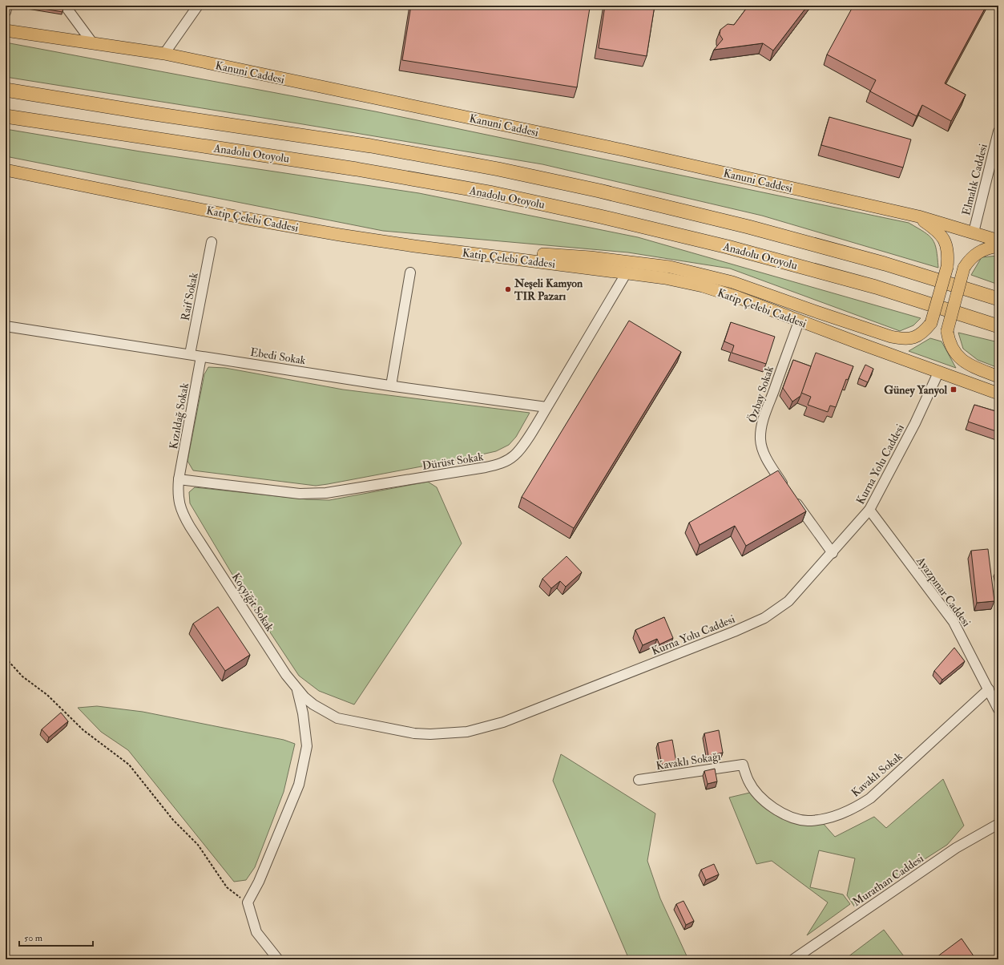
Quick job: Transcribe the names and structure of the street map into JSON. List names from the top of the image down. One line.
{"streets":{"highway":["Anadolu Otoyolu"],"main road":["Kanuni Caddesi","Katip Çelebi Caddesi"],"street":["Elmalık Caddesi","Raif Sokak","Ebedi Sokak","Özbay Sokak","Kızıldağ Sokak","Dürüst Sokak","Kurna Yolu Caddesi","Ayazpınar Caddesi","Koçyiğit Sokak","Kavaklı Sokağı","Kavaklı Sokak","Murathan Caddesi"]},"crossings":[["Kanuni Caddesi","Elmalık Caddesi"],["Katip Çelebi Caddesi","Özbay Sokak"],["Katip Çelebi Caddesi","Dürüst Sokak"],["Katip Çelebi Caddesi","Kurna Yolu Caddesi"],["Raif Sokak","Ebedi Sokak"],["Ebedi Sokak","Kızıldağ Sokak"],["Ebedi Sokak","Dürüst Sokak"],["Kızıldağ Sokak","Dürüst Sokak"],["Kızıldağ Sokak","Koçyiğit Sokak"],["Dürüst Sokak","Koçyiğit Sokak"],["Kurna Yolu Caddesi","Ayazpınar Caddesi"],["Kurna Yolu Caddesi","Koçyiğit Sokak"],["Ayazpınar Caddesi","Kavaklı Sokak"],["Kavaklı Sokağı","Kavaklı Sokak"]],"places":{"other":["Neşeli Kamyon TIR Pazarı"],"transit":["Güney Yanyol"]},"scale_bar":"50 m"}
